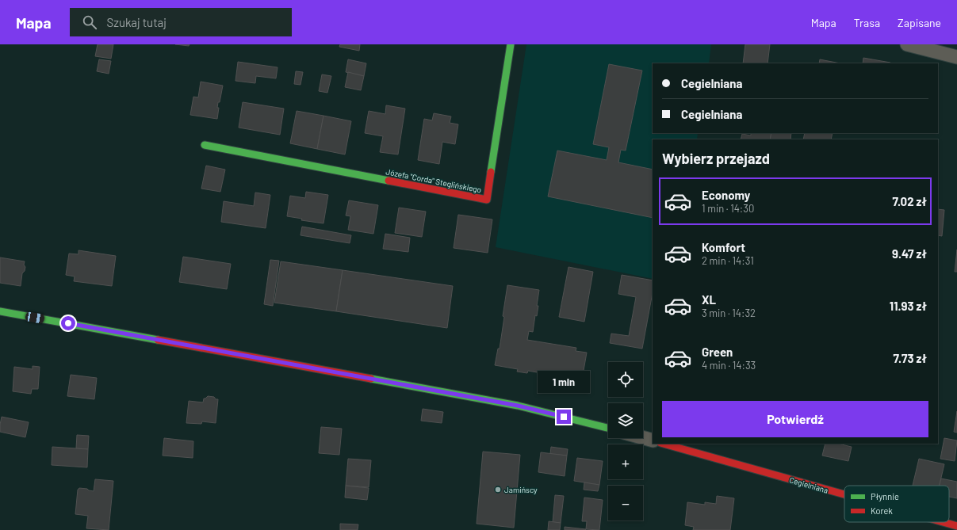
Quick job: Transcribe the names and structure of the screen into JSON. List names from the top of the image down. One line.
{"streets":{"street":["Józefa \"Corda\" Steglińskiego","Cegielniana"]},"places":["Jamińscy"],"legend":["Płynnie","Korek"],"page":{"header":"Mapa","search":"Szukaj tutaj","nav":["Mapa","Trasa","Zapisane"],"banner":["Cegielniana","Cegielniana"],"heading":"Wybierz przejazd","list":[{"name":"Economy","note":"1 min · 14:30","value":"7.02 zł"},{"name":"Komfort","note":"2 min · 14:31","value":"9.47 zł"},{"name":"XL","note":"3 min · 14:32","value":"11.93 zł"},{"name":"Green","note":"4 min · 14:33","value":"7.73 zł"}],"map_buttons":["+","−"],"bubble":"1 min","buttons":"Potwierdź"}}
